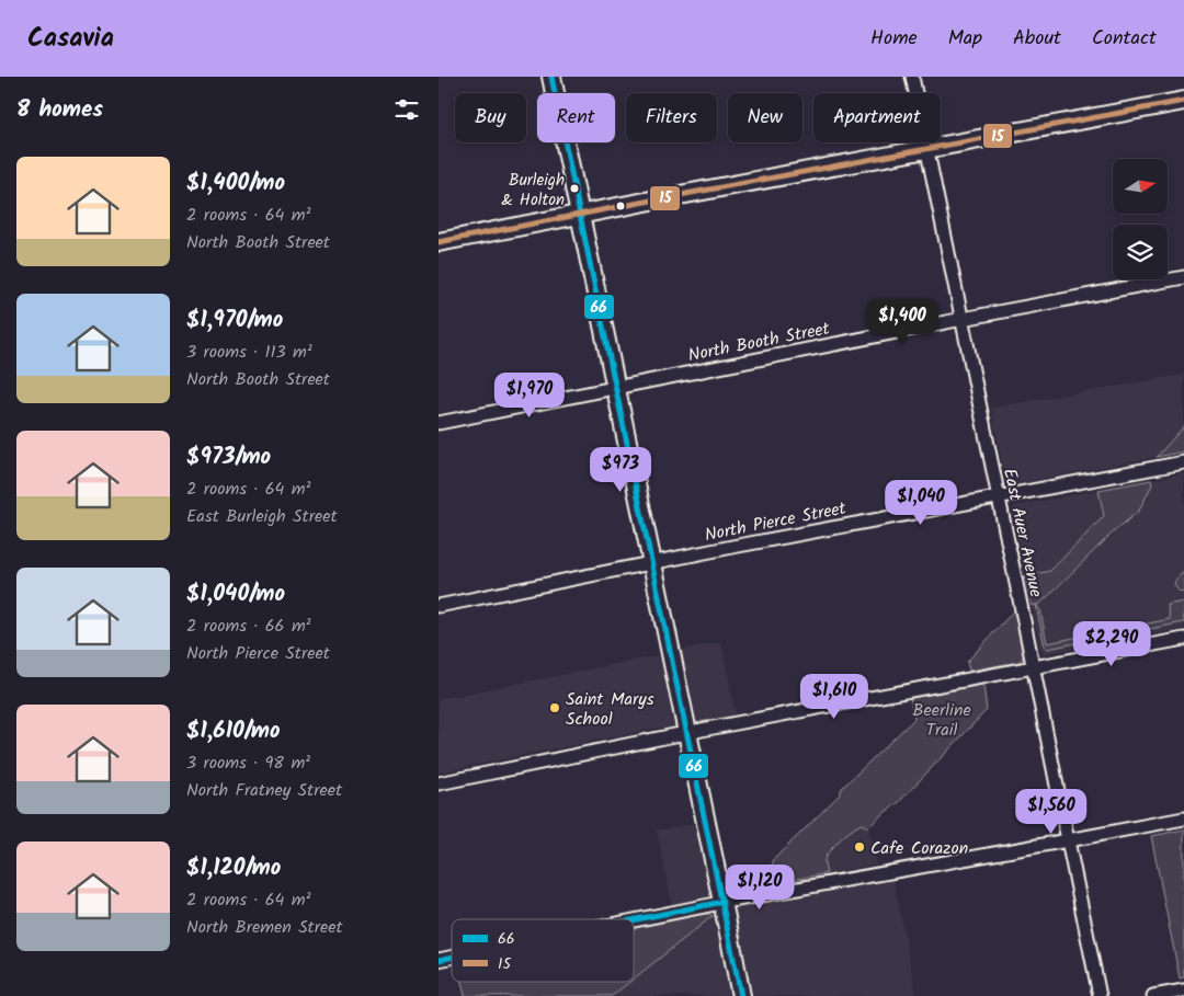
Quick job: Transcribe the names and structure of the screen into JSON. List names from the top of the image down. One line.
{"streets":{"street":["North Booth Street","North Pierce Street","East Auer Avenue"]},"crossings":[["North Booth Street","East Auer Avenue"],["North Pierce Street","East Auer Avenue"]],"parks":["Beerline Trail"],"places":["Burleigh & Holton","Saint Marys School","Cafe Corazon"],"lines":["transit line 66","transit line 15"],"legend":["66","15"],"north":"right","page":{"header":"Casavia","nav":["Home","Map","About","Contact"],"heading":"8 homes","chip":["Buy","Rent","Filters","New","Apartment"],"list":[{"name":"$1,400/mo","note":"2 rooms · 64 m² · North Booth Street"},{"name":"$1,970/mo","note":"3 rooms · 113 m² · North Booth Street"},{"name":"$973/mo","note":"2 rooms · 64 m² · East Burleigh Street"},{"name":"$1,040/mo","note":"2 rooms · 66 m² · North Pierce Street"},{"name":"$1,610/mo","note":"3 rooms · 98 m² · North Fratney Street"},{"name":"$1,120/mo","note":"2 rooms · 64 m² · North Bremen Street"}],"price":["$1,400","$1,970","$973","$1,040","$2,290","$1,610","$1,560","$1,120"]}}
